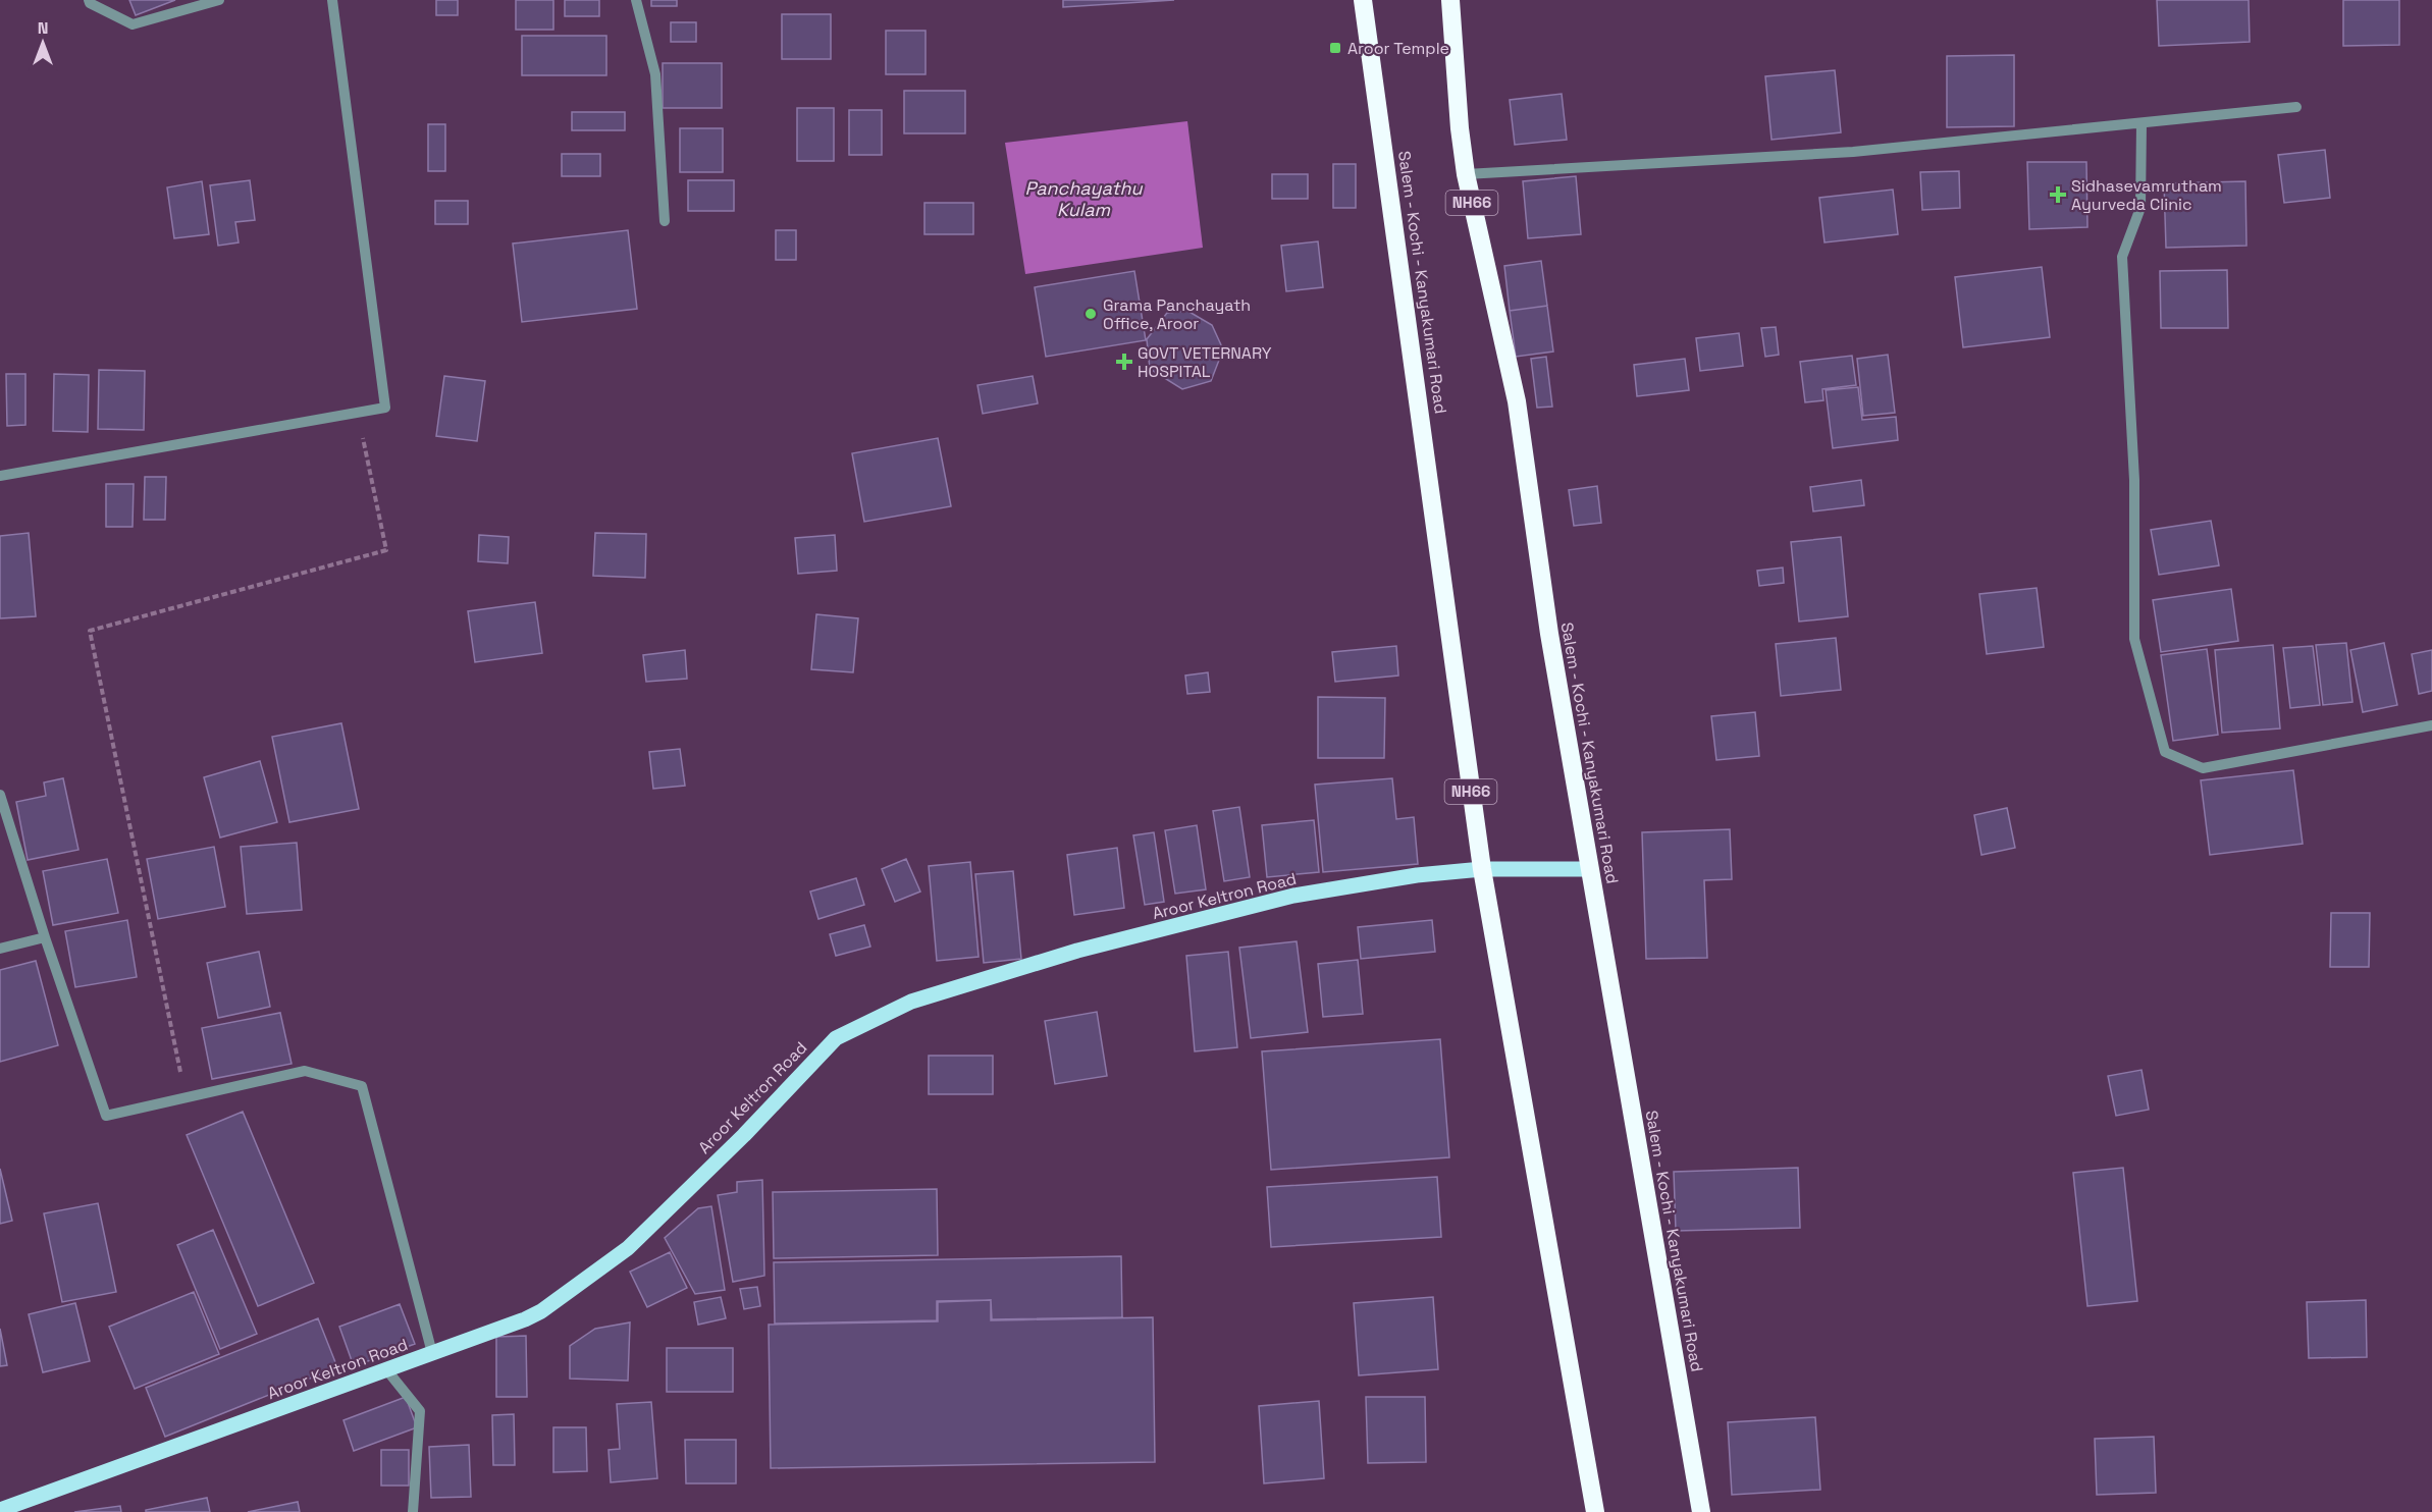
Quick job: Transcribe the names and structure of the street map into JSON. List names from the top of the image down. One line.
{"streets":{"highway":["NH66","Salem - Kochi - Kanyakumari Road"],"main road":["Aroor Keltron Road"]},"crossings":[["Salem - Kochi - Kanyakumari Road","Aroor Keltron Road"]],"water":["Panchayathu Kulam"],"places":{"transit":["Aroor Temple"],"health":["Sidhasevamrutham Ayurveda Clinic","GOVT VETERNARY HOSPITAL"],"other":["Grama Panchayath Office, Aroor"]},"north":"top"}
